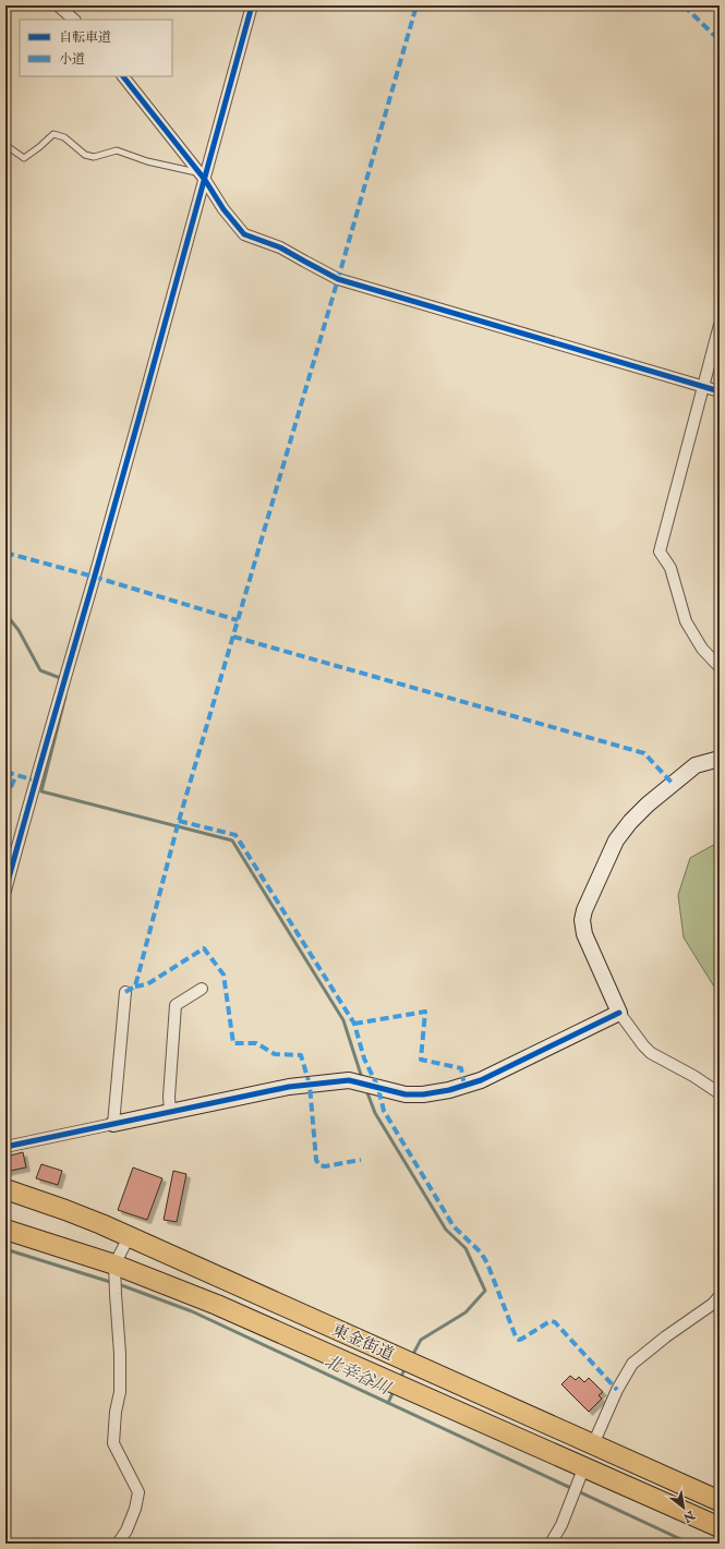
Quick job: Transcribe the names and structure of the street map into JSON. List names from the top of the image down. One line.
{"streets":{"highway":["東金街道"]},"water":["北幸谷川"],"legend":["自転車道","小道"],"north":"bottom right"}
